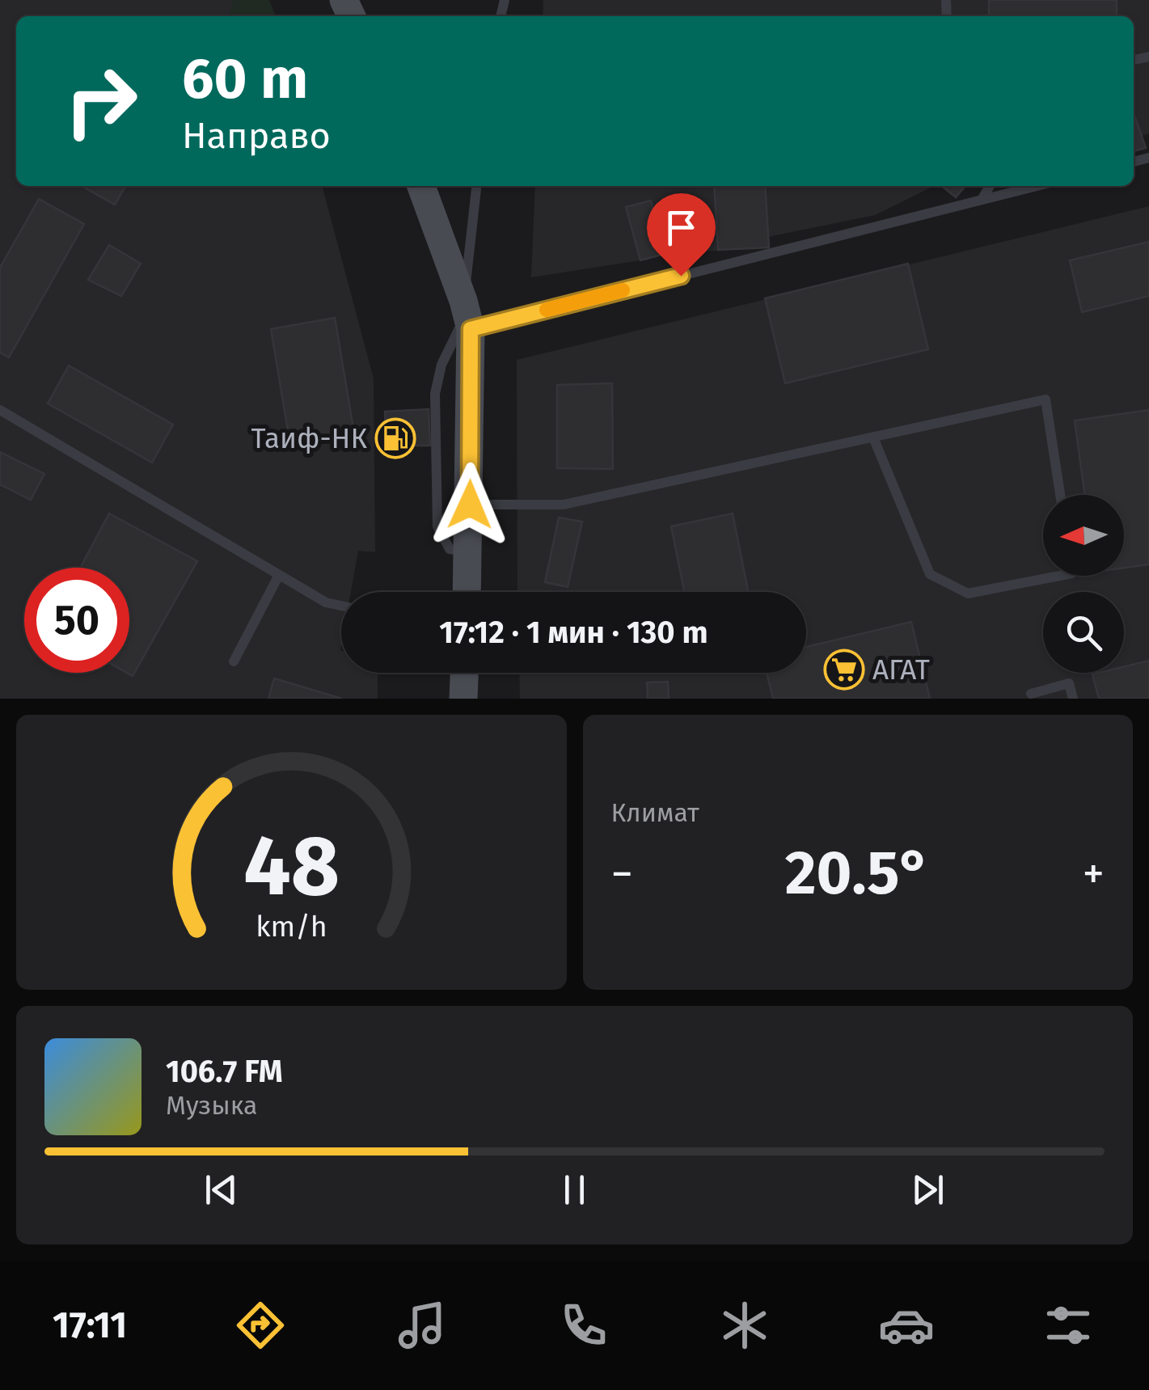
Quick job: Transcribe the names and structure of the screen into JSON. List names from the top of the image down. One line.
{"places":{"fuel station":["Таиф-НК"],"supermarket":["АГАТ"]},"north":"left","page":{"turn":["60 m","Направо"],"limit":"50","trip":"17:12 · 1 мин · 130 m","tile":"Климат","heat":["−","20.5°","+"],"song":["106.7 FM","Музыка"],"tabs":"17:11","gauge":["48","km/h"]}}
